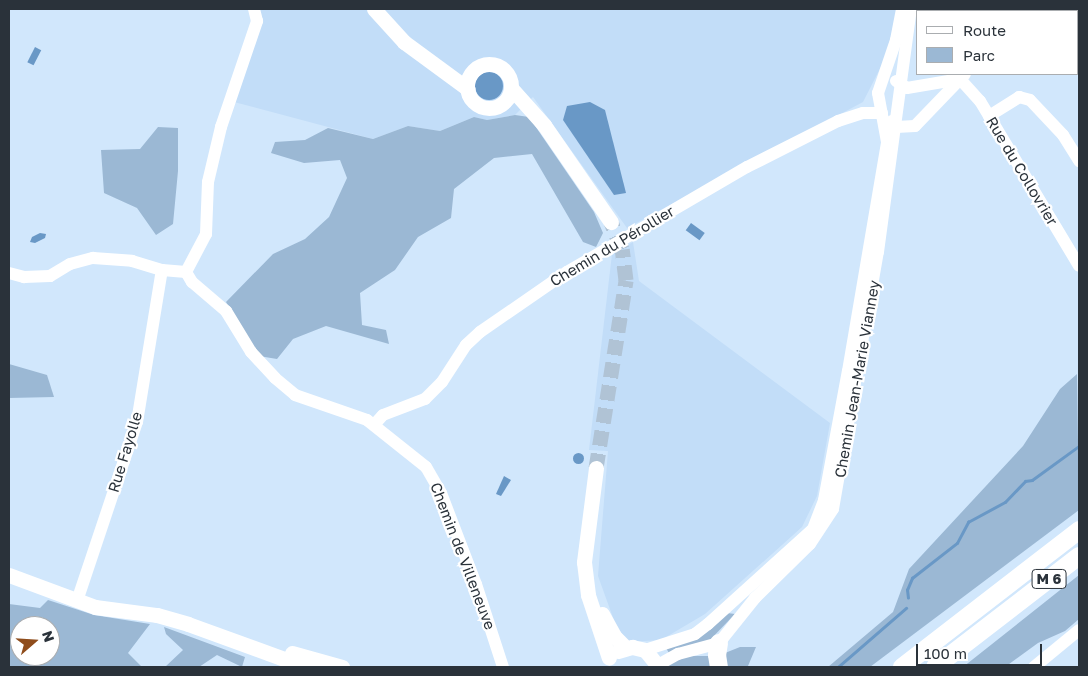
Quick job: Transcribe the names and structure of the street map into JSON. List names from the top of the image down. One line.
{"streets":{"highway":["M 6"],"street":["Rue du Collovrier","Chemin du Pérollier","Chemin Jean-Marie Vianney","Rue Fayolle","Chemin de Villeneuve"]},"crossings":[["Chemin du Pérollier","Chemin Jean-Marie Vianney"],["Chemin du Pérollier","Chemin de Villeneuve"]],"legend":["Route","Parc"],"scale_bar":"100 m","north":"right"}
